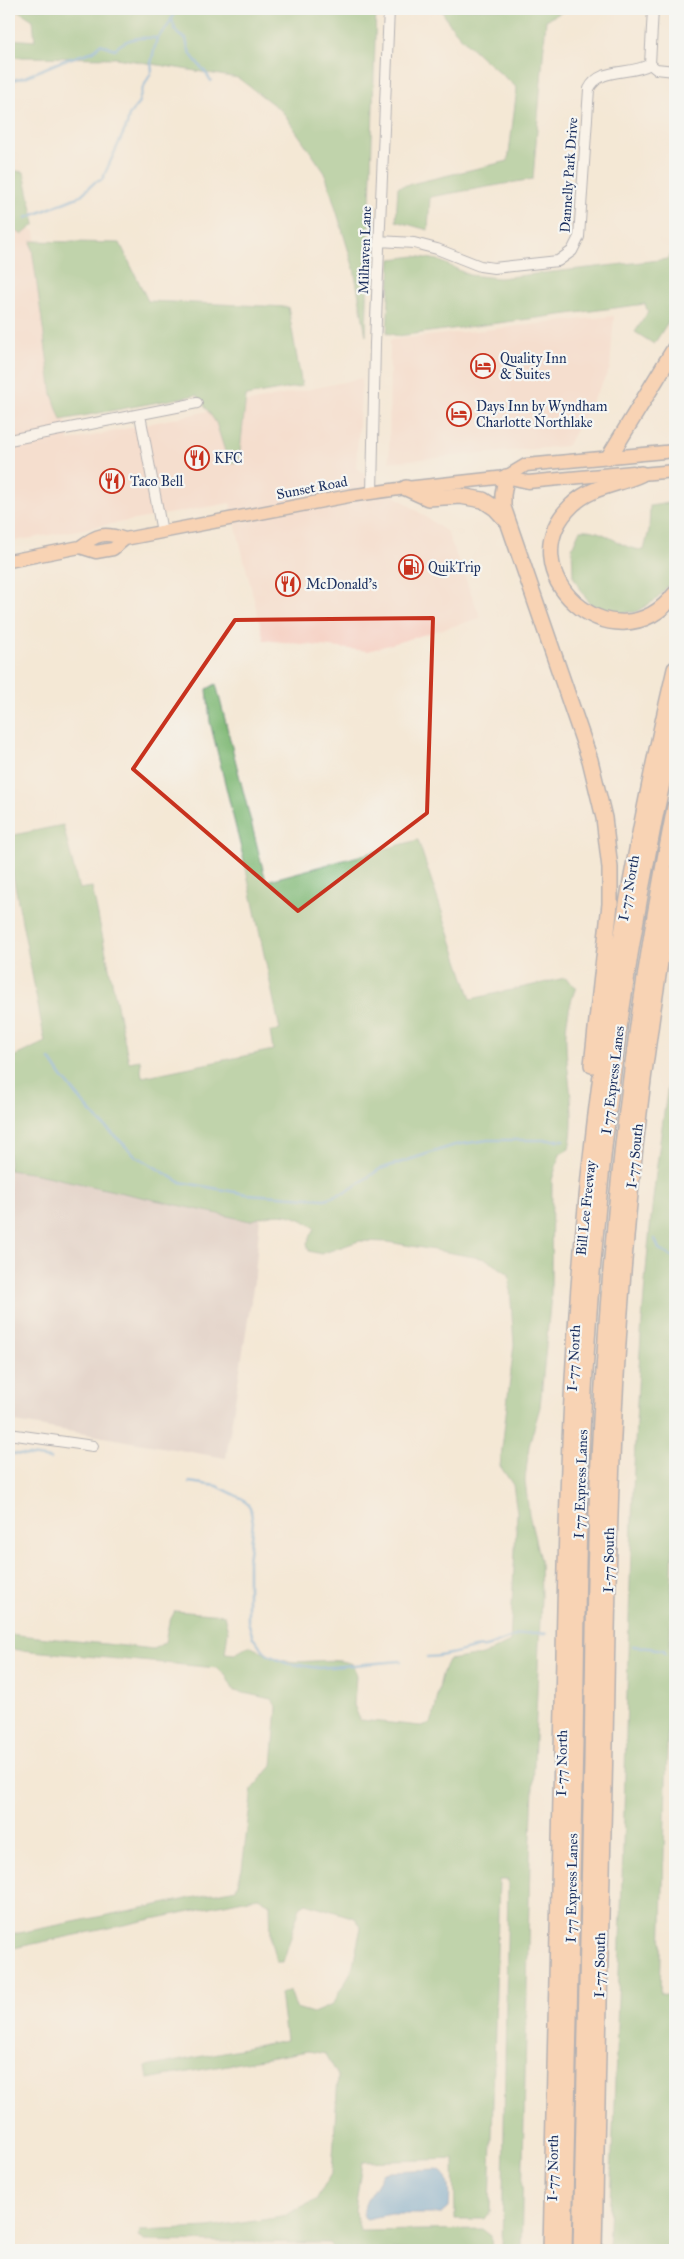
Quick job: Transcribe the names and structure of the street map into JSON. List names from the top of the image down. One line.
{"streets":{"highway":["I-77 North","I 77 Express Lanes","I-77 South","Bill Lee Freeway"],"main road":["Sunset Road"],"street":["Dannelly Park Drive","Milhaven Lane"]},"crossings":[["Dannelly Park Drive","Milhaven Lane"],["Milhaven Lane","Sunset Road"],["I-77 North","Bill Lee Freeway"]],"places":{"hotel":["Quality Inn & Suites","Days Inn by Wyndham Charlotte Northlake"],"restaurant":["KFC","Taco Bell","McDonald's"],"fuel station":["QuikTrip"]}}
